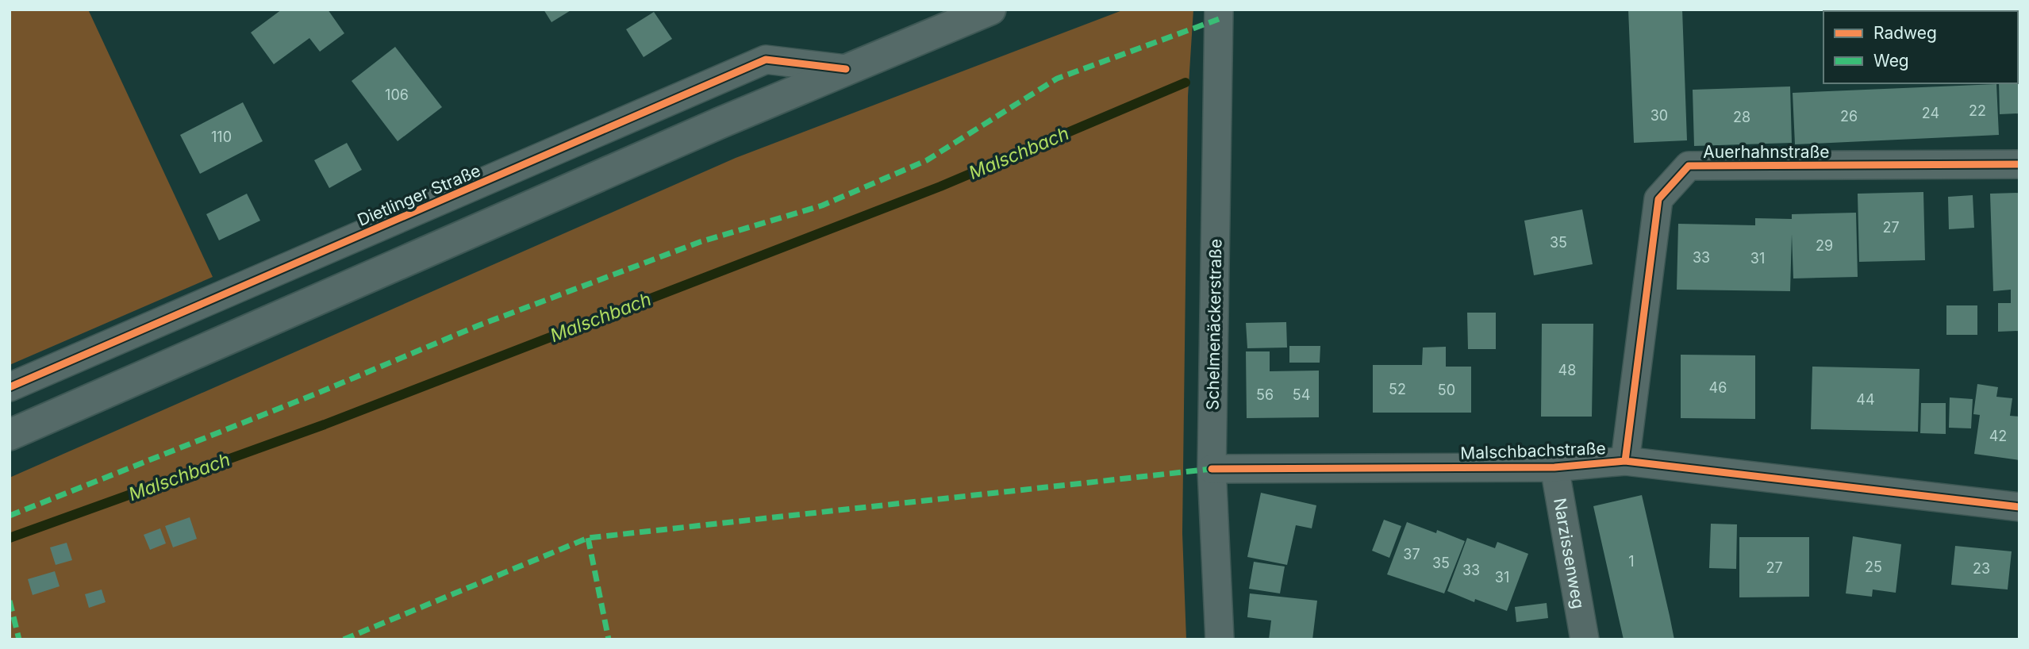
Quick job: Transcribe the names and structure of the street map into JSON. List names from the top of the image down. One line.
{"streets":{"main road":["Dietlinger Straße"],"street":["Auerhahnstraße","Schelmenäckerstraße","Malschbachstraße","Narzissenweg"]},"crossings":[["Auerhahnstraße","Malschbachstraße"],["Schelmenäckerstraße","Malschbachstraße"],["Malschbachstraße","Narzissenweg"]],"water":["Malschbach"],"house_numbers":["106","22","24","30","26","28","110","27","35","29","33","31","48","46","52","50","56","54","44","42","37","1","35","25","27","23","33","31"],"legend":["Radweg","Weg"]}
